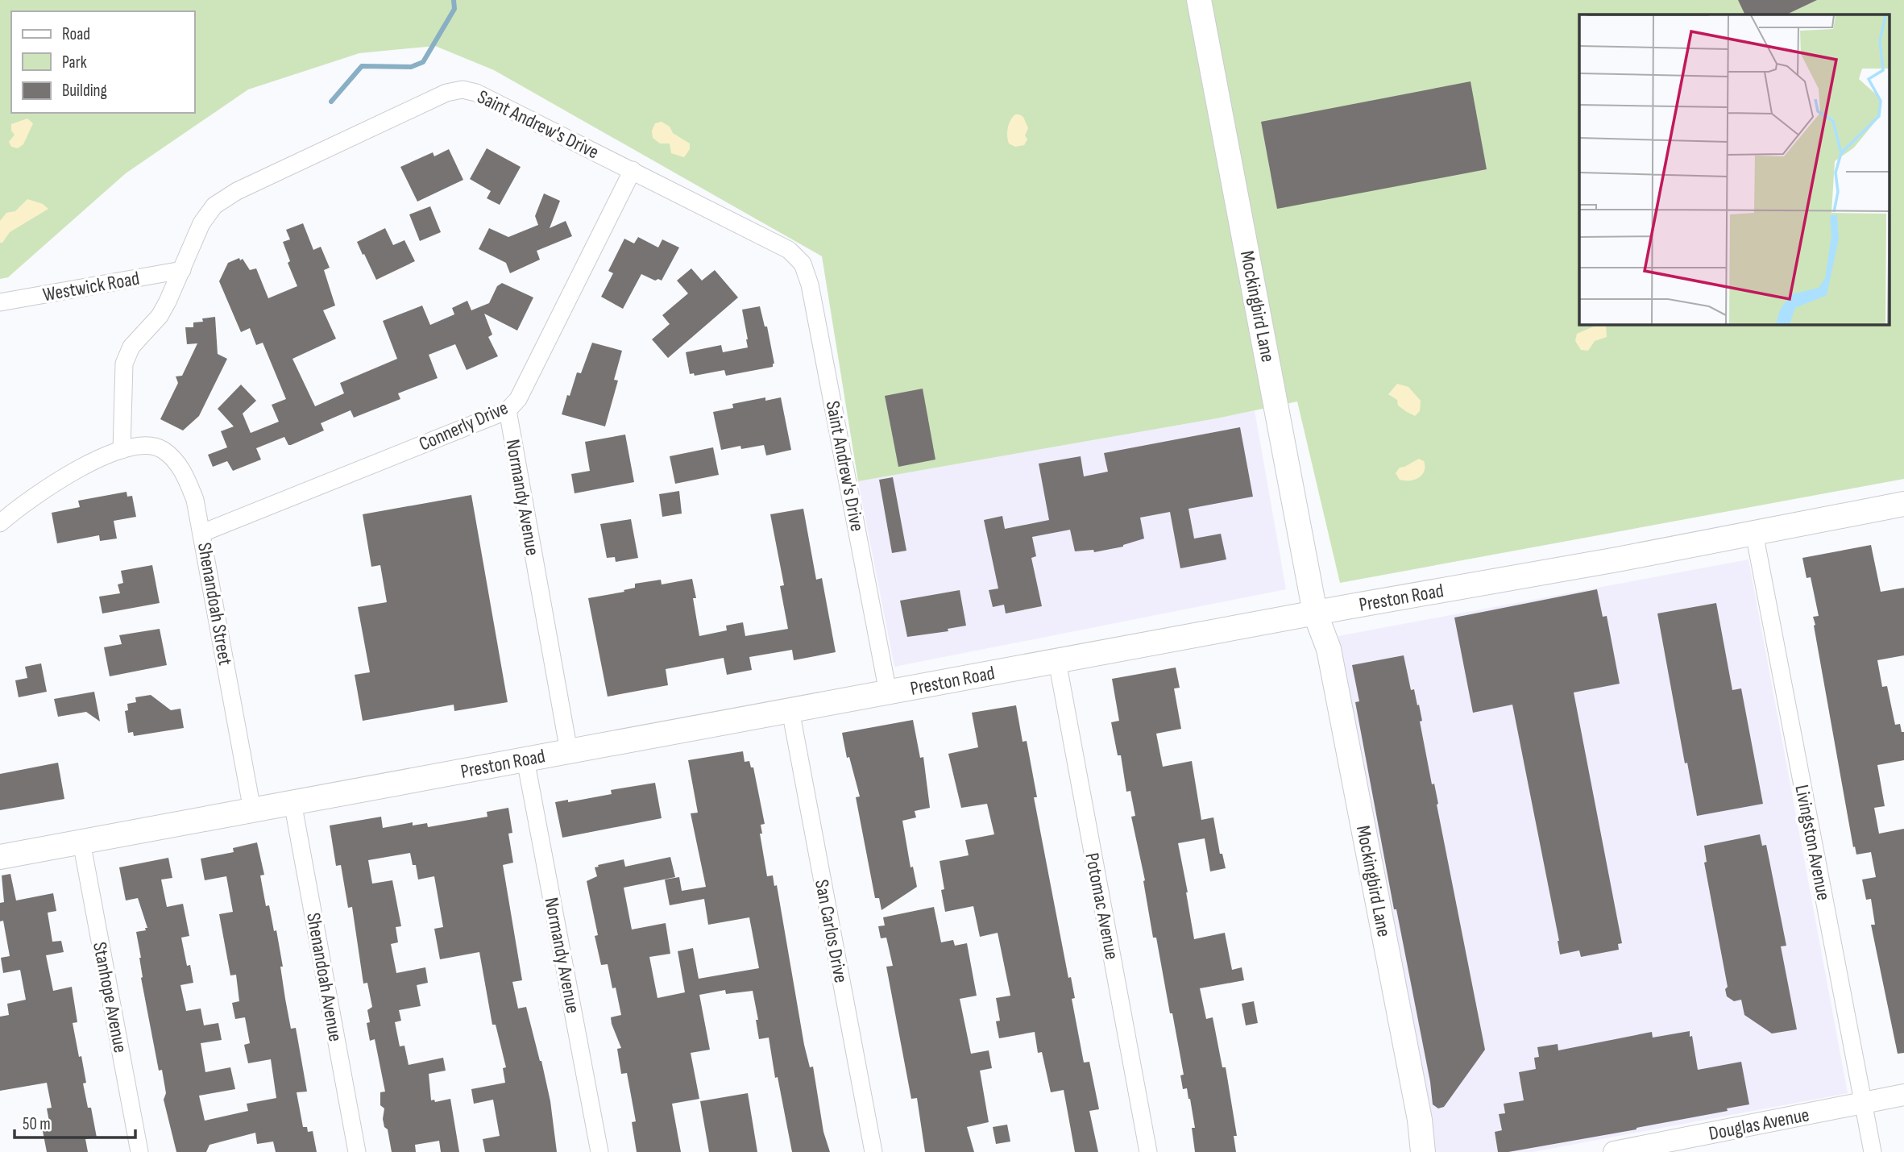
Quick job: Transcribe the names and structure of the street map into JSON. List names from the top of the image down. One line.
{"streets":{"main road":["Mockingbird Lane","Preston Road"],"street":["Saint Andrew's Drive","Westwick Road","Connerly Drive","Normandy Avenue","Shenandoah Street","Livingston Avenue","Potomac Avenue","San Carlos Drive","Shenandoah Avenue","Stanhope Avenue","Douglas Avenue"]},"crossings":[["Saint Andrew's Drive","Westwick Road"],["Saint Andrew's Drive","Connerly Drive"],["Saint Andrew's Drive","Preston Road"],["Saint Andrew's Drive","Shenandoah Street"],["Mockingbird Lane","Preston Road"],["Connerly Drive","Normandy Avenue"],["Connerly Drive","Shenandoah Street"],["Normandy Avenue","Preston Road"],["Preston Road","Shenandoah Street"],["Preston Road","Livingston Avenue"],["Preston Road","Potomac Avenue"],["Preston Road","San Carlos Drive"],["Preston Road","Shenandoah Avenue"],["Preston Road","Stanhope Avenue"],["Livingston Avenue","Douglas Avenue"]],"legend":["Road","Park","Building"],"scale_bar":"50 m"}
